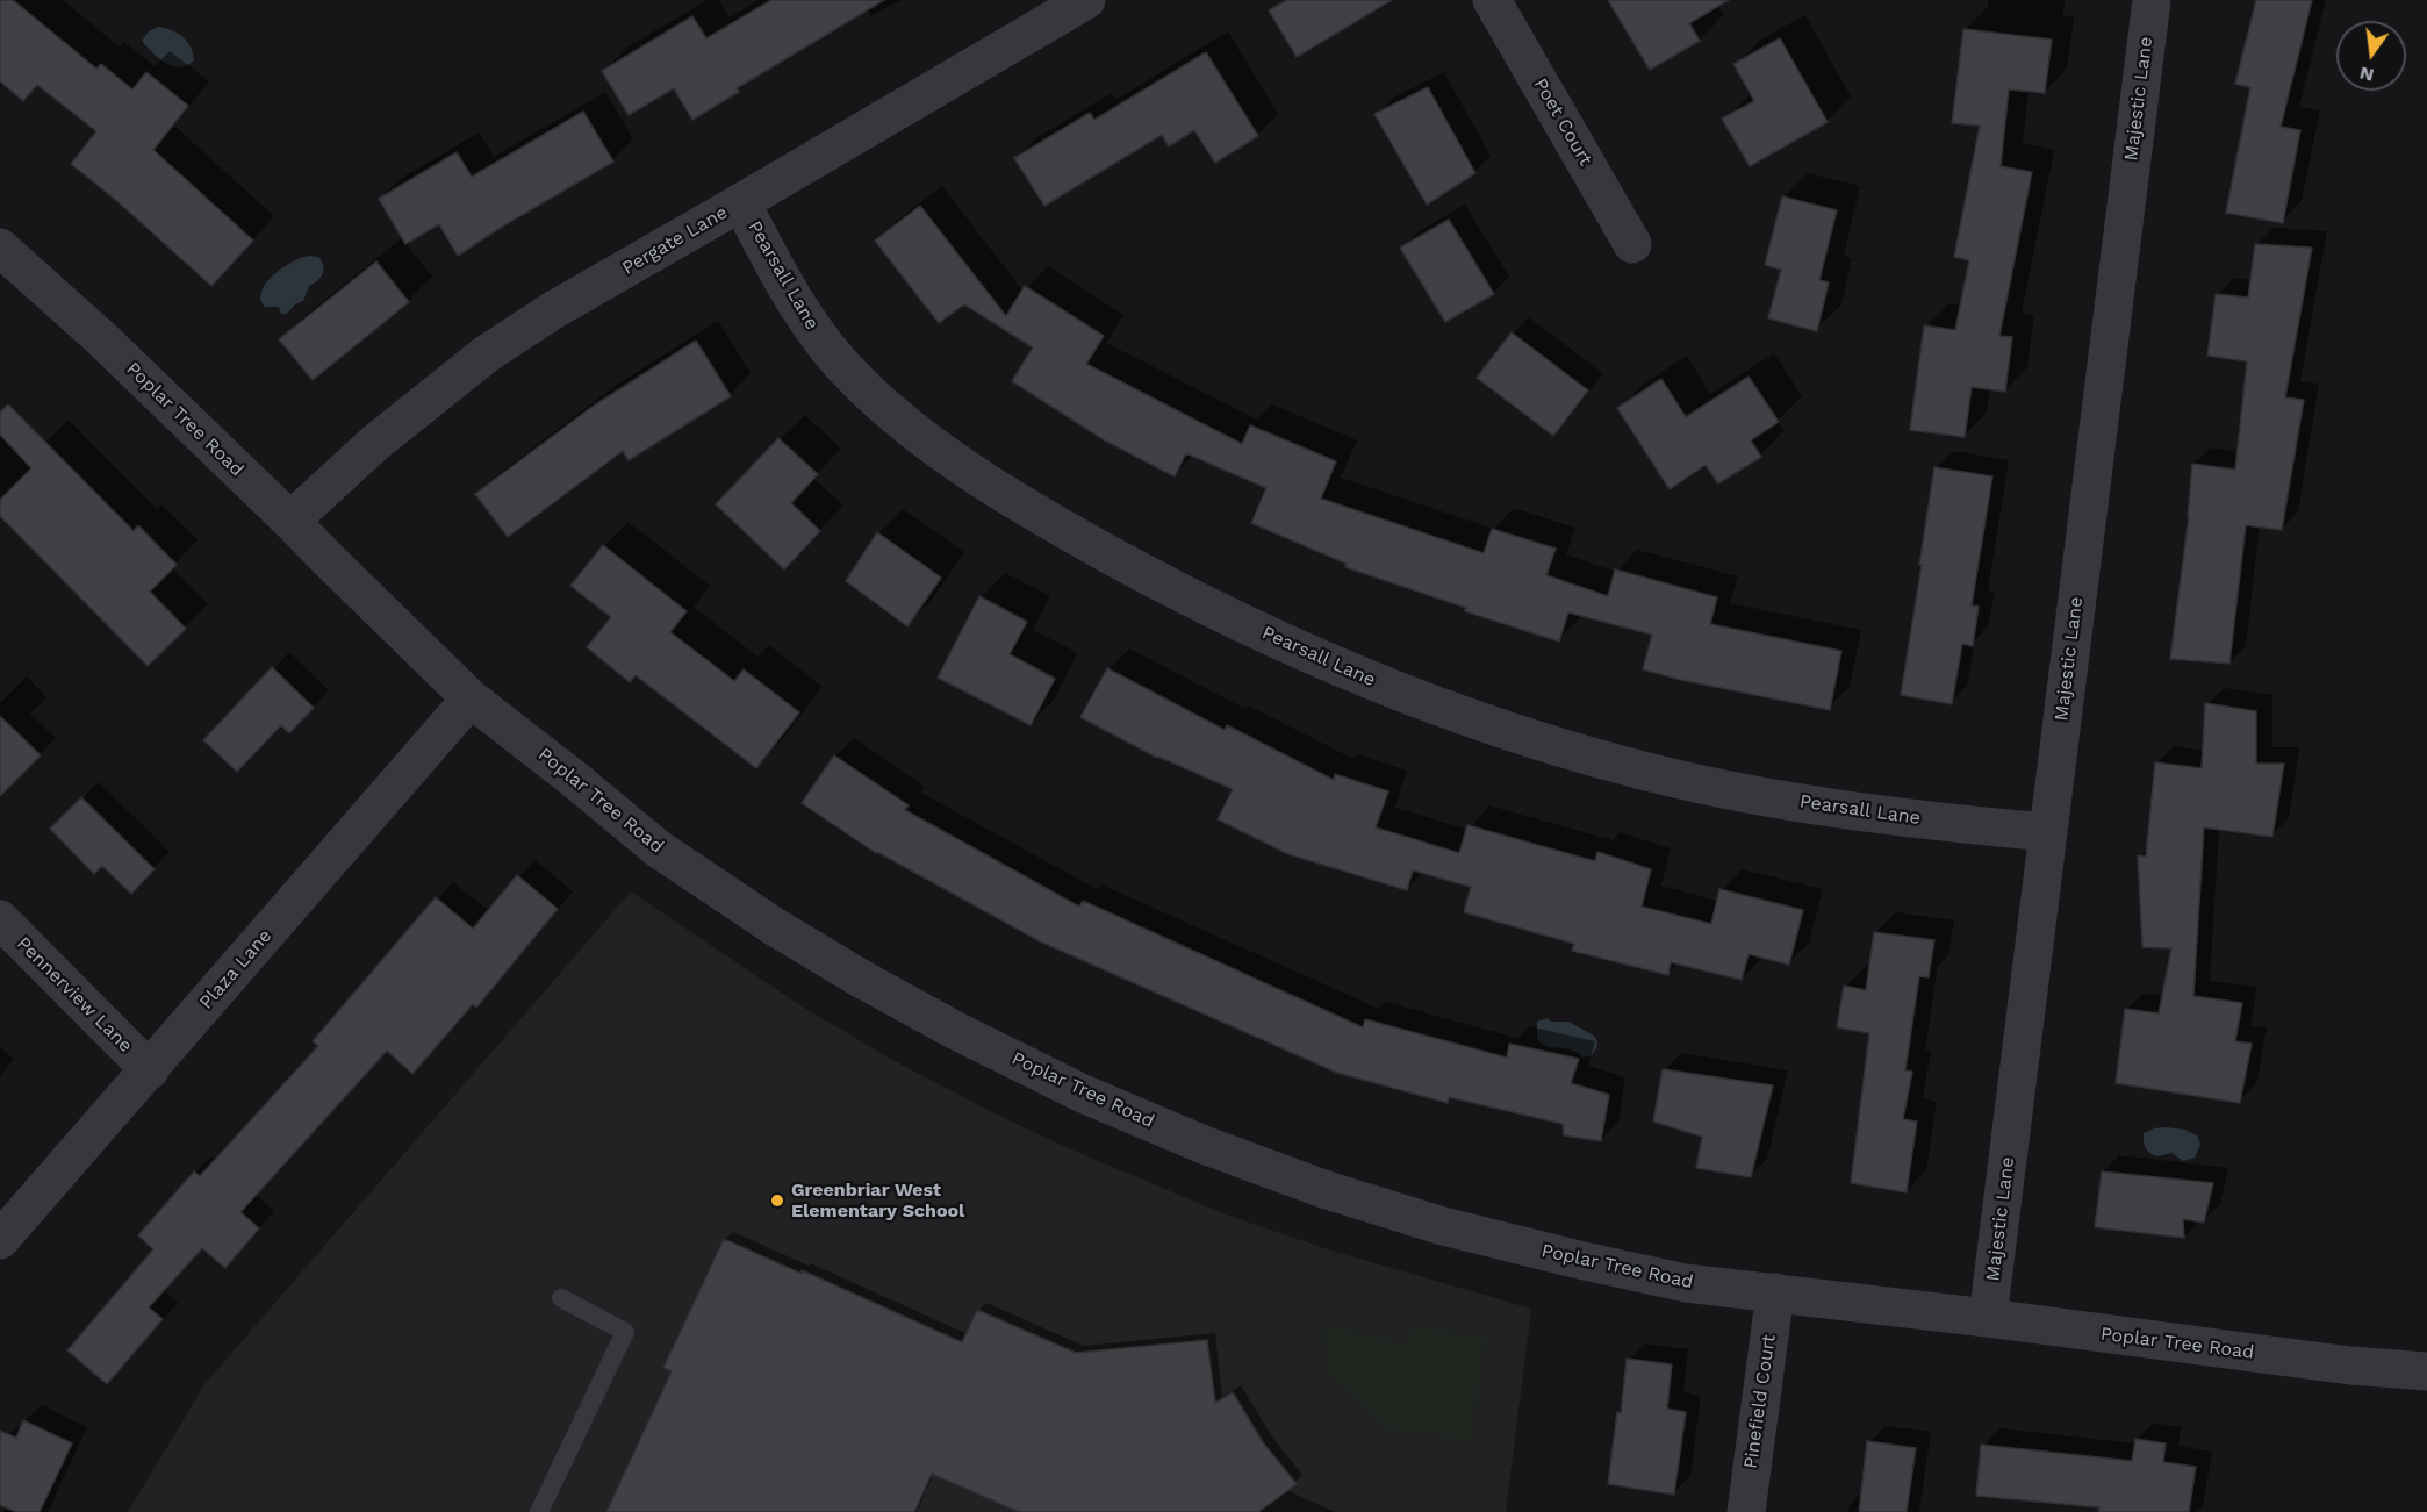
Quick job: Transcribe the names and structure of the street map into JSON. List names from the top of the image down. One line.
{"streets":{"street":["Majestic Lane","Poet Court","Pergate Lane","Pearsall Lane","Poplar Tree Road","Plaza Lane","Pennerview Lane","Pinefield Court"]},"crossings":[["Majestic Lane","Pearsall Lane"],["Majestic Lane","Poplar Tree Road"],["Pergate Lane","Pearsall Lane"],["Pergate Lane","Poplar Tree Road"],["Poplar Tree Road","Plaza Lane"],["Poplar Tree Road","Pinefield Court"],["Plaza Lane","Pennerview Lane"]],"places":["Greenbriar West Elementary School"],"north":"bottom"}
